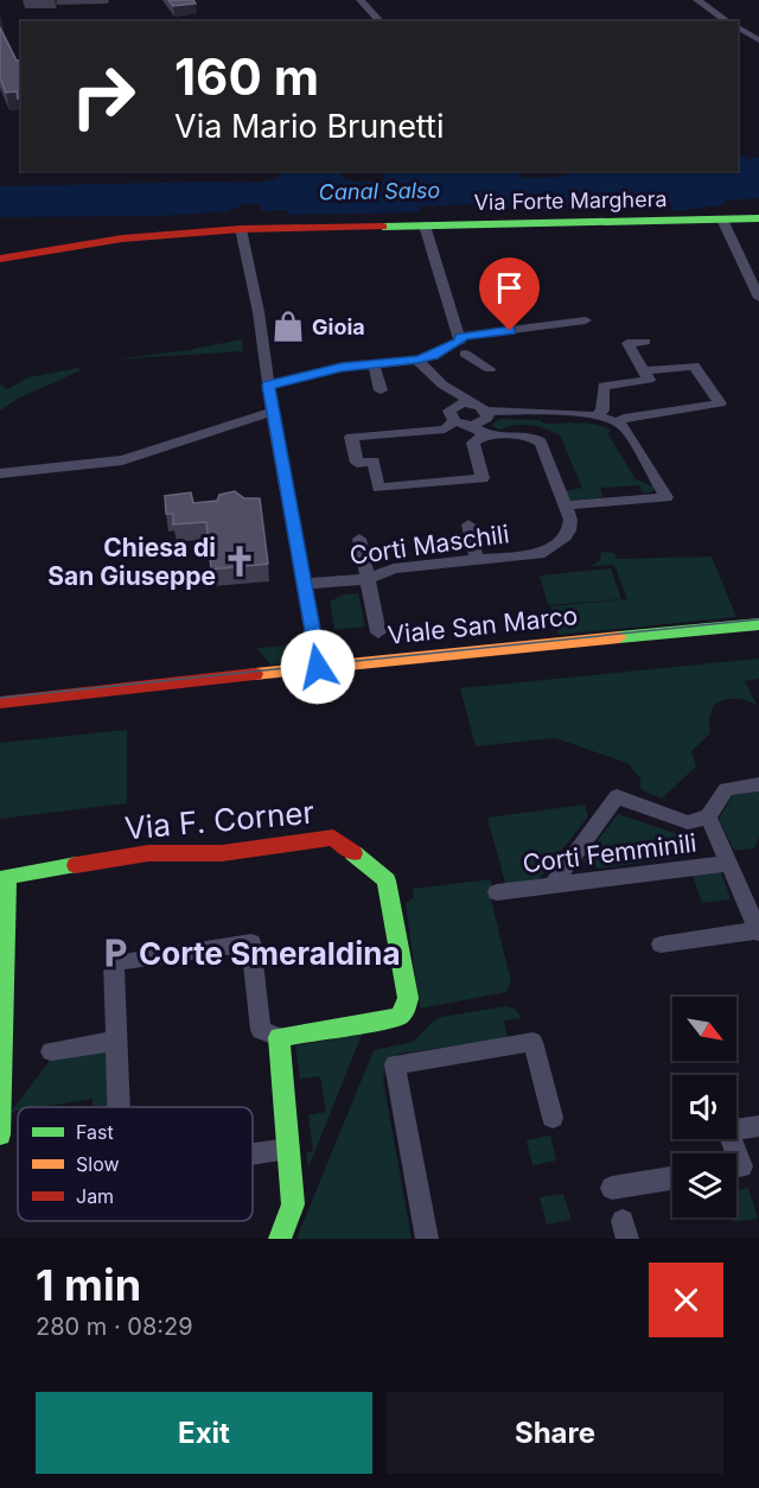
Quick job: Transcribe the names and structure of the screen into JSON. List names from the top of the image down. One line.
{"streets":{"street":["Via Forte Marghera","Corti Maschili","Viale San Marco","Via F. Corner","Corti Femminili"]},"water":["Canal Salso"],"places":{"shop":["Gioia"],"church":["Chiesa di San Giuseppe"],"parking":["Corte Smeraldina"]},"legend":["Fast","Slow","Jam"],"north":"bottom right","page":{"turn":["160 m","Via Mario Brunetti"],"heading":["1 min","280 m · 08:29"],"buttons":["Exit","Share"]}}
